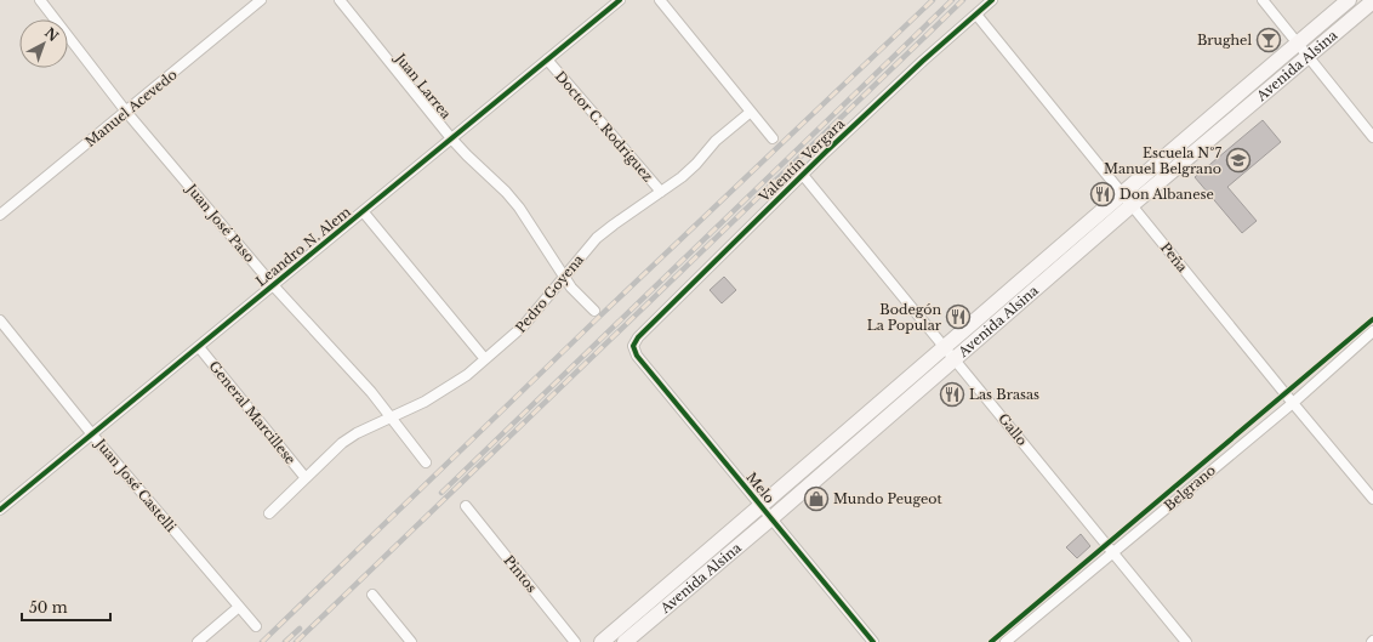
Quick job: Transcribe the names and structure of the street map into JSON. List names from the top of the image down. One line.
{"streets":{"main road":["Avenida Alsina"],"street":["Juan Larrea","Manuel Acevedo","Doctor C. Rodríguez","Valentín Vergara","Juan José Paso","Leandro N. Alem","Peña","Pedro Goyena","General Marcillese","Gallo","Juan José Castelli","Melo","Belgrano","Pintos"]},"crossings":[["Avenida Alsina","Peña"],["Avenida Alsina","Gallo"],["Avenida Alsina","Melo"],["Juan Larrea","Leandro N. Alem"],["Juan Larrea","Pedro Goyena"],["Manuel Acevedo","Juan José Paso"],["Doctor C. Rodríguez","Leandro N. Alem"],["Doctor C. Rodríguez","Pedro Goyena"],["Valentín Vergara","Peña"],["Valentín Vergara","Gallo"],["Valentín Vergara","Melo"],["Juan José Paso","Leandro N. Alem"],["Juan José Paso","Pedro Goyena"],["Leandro N. Alem","General Marcillese"],["Leandro N. Alem","Juan José Castelli"],["Peña","Belgrano"],["Pedro Goyena","General Marcillese"],["Gallo","Belgrano"]],"places":{"bar":["Brughel"],"school or university":["Escuela Nº7 Manuel Belgrano"],"restaurant":["Don Albanese","Bodegón La Popular","Las Brasas"],"shop":["Mundo Peugeot"]},"scale_bar":"50 m","north":"top right"}
